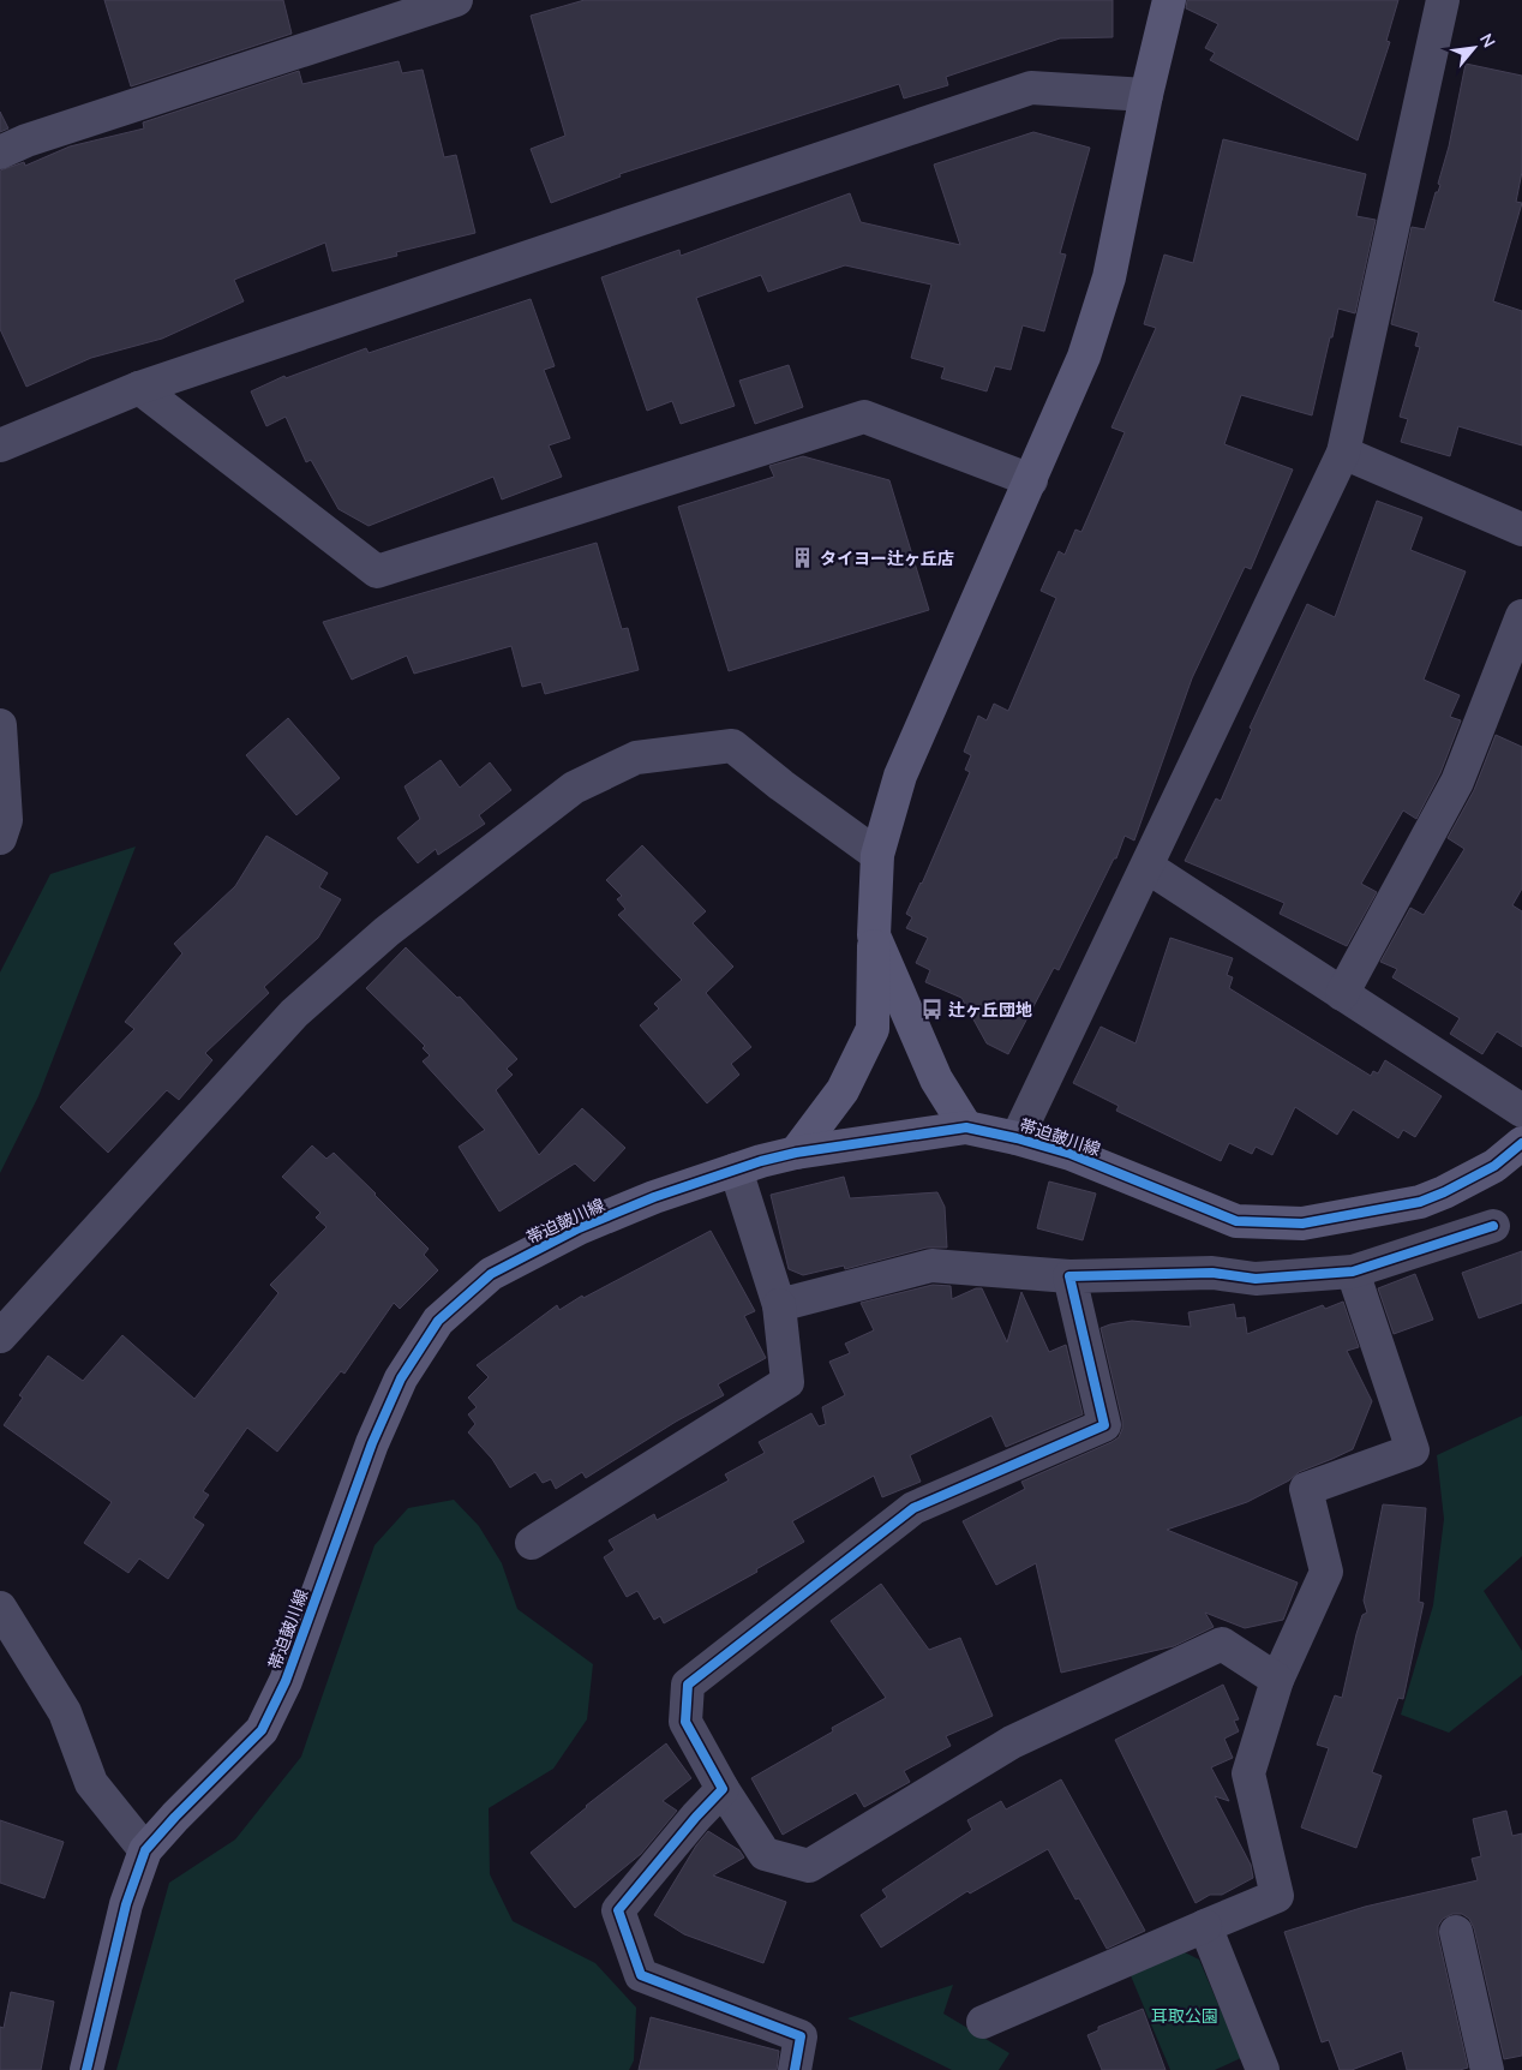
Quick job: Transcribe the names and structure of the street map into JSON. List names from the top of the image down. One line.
{"streets":{"street":["帯迫皷川線"]},"parks":["耳取公園"],"places":{"building":["タイヨー辻ヶ丘店"],"bus stop":["辻ヶ丘団地"]},"north":"top right"}
